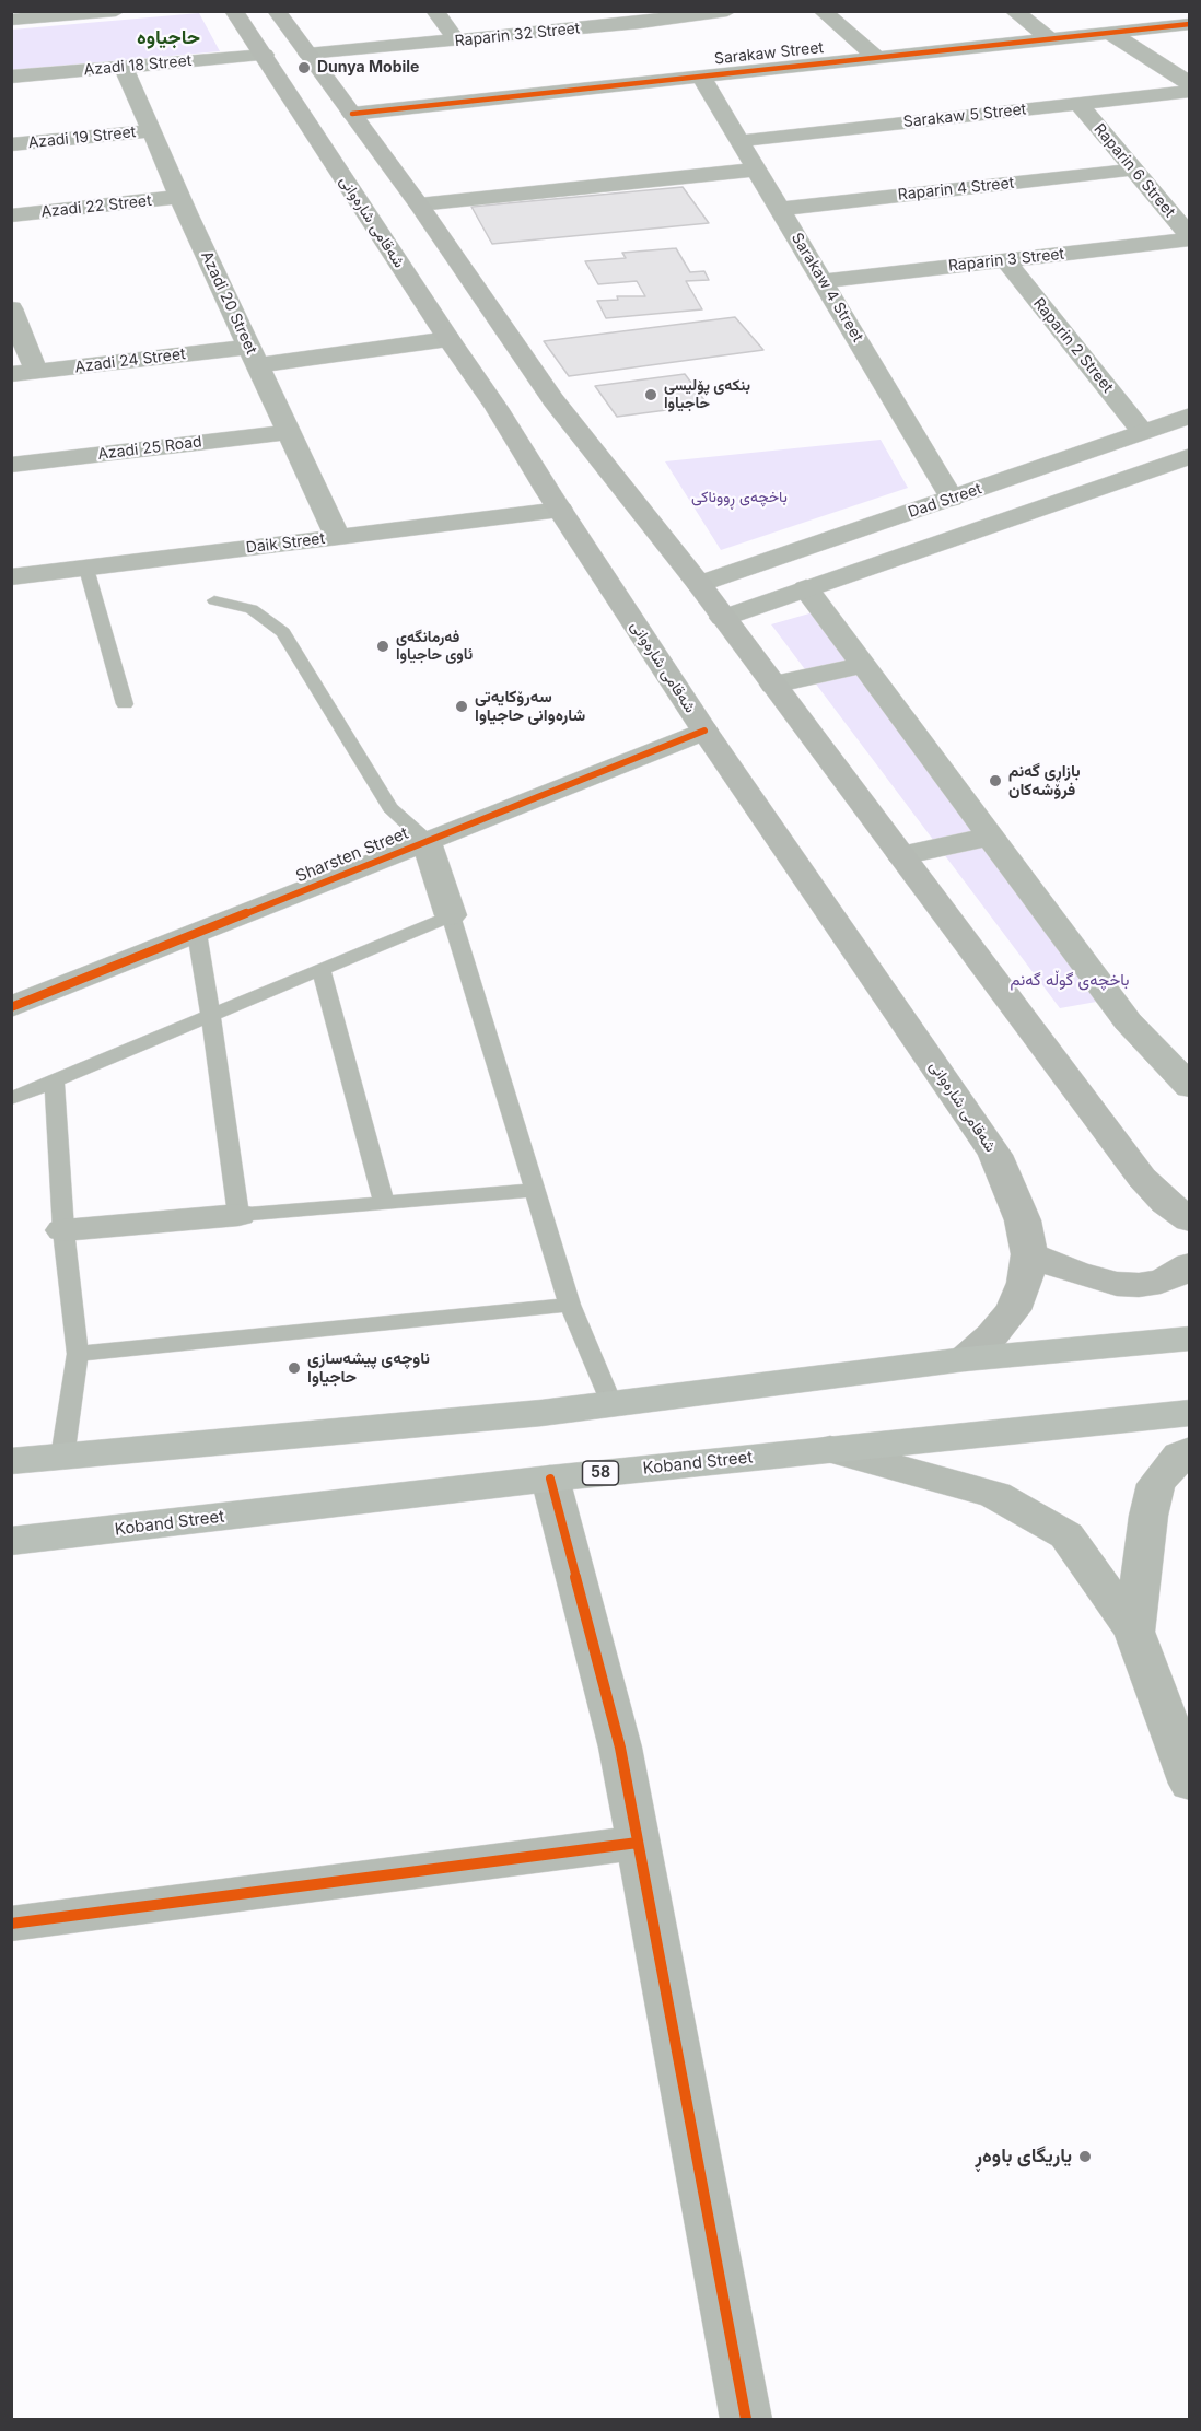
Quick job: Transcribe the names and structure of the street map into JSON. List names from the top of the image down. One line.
{"streets":{"main road":["شەقامی شارەوانی","Koband Street","58"],"street":["Raparin 32 Street","Sarakaw Street","Azadi 18 Street","Sarakaw 5 Street","Azadi 19 Street","Raparin 6 Street","Raparin 4 Street","Azadi 22 Street","Raparin 3 Street","Sarakaw 4 Street","Azadi 20 Street","Raparin 2 Street","Azadi 24 Street","Azadi 25 Road","Dad Street","Daik Street","Sharsten Street"]},"crossings":[["Sarakaw Street","Sarakaw 4 Street"],["Azadi 18 Street","شەقامی شارەوانی"],["Azadi 18 Street","Azadi 20 Street"],["Sarakaw 5 Street","Raparin 6 Street"],["Sarakaw 5 Street","Sarakaw 4 Street"],["Azadi 19 Street","Azadi 20 Street"],["Raparin 6 Street","Raparin 4 Street"],["Raparin 6 Street","Raparin 3 Street"],["Raparin 4 Street","Sarakaw 4 Street"],["Azadi 22 Street","Azadi 20 Street"],["شەقامی شارەوانی","Azadi 24 Street"],["شەقامی شارەوانی","Daik Street"],["شەقامی شارەوانی","Sharsten Street"],["Raparin 3 Street","Sarakaw 4 Street"],["Raparin 3 Street","Raparin 2 Street"],["Sarakaw 4 Street","Dad Street"],["Azadi 20 Street","Azadi 24 Street"],["Azadi 20 Street","Azadi 25 Road"],["Azadi 20 Street","Daik Street"],["Raparin 2 Street","Dad Street"]],"districts":["حاجیاوە"],"parks":["باخچەی ڕووناکی","باخچەی گوڵە گەنم"],"places":["Dunya Mobile","بنکەی پۆلیسی حاجیاوا","فەرمانگەی ئاوی حاجیاوا","سەرۆکایەتی شارەوانی حاجیاوا","بازاڕی گەنم فرۆشەکان","ناوچەی پیشەسازی حاجیاوا","یاریگای باوەڕ"]}
